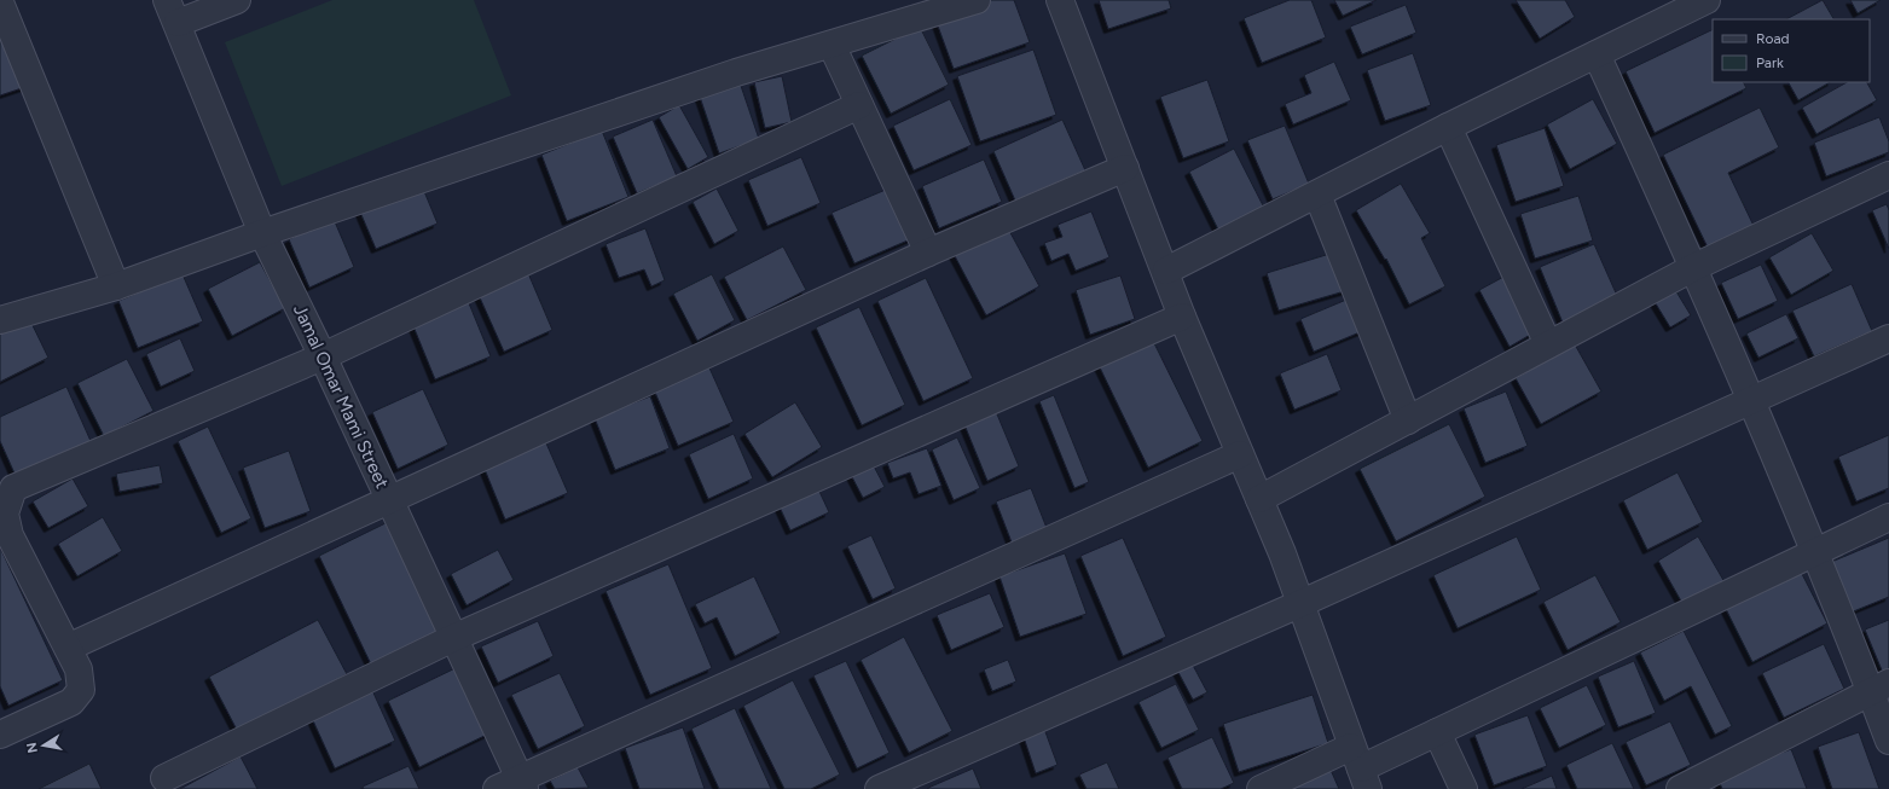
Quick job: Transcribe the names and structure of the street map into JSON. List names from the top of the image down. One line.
{"streets":{"street":["Jamal Omar Mami Street"]},"legend":["Road","Park"],"north":"left"}
